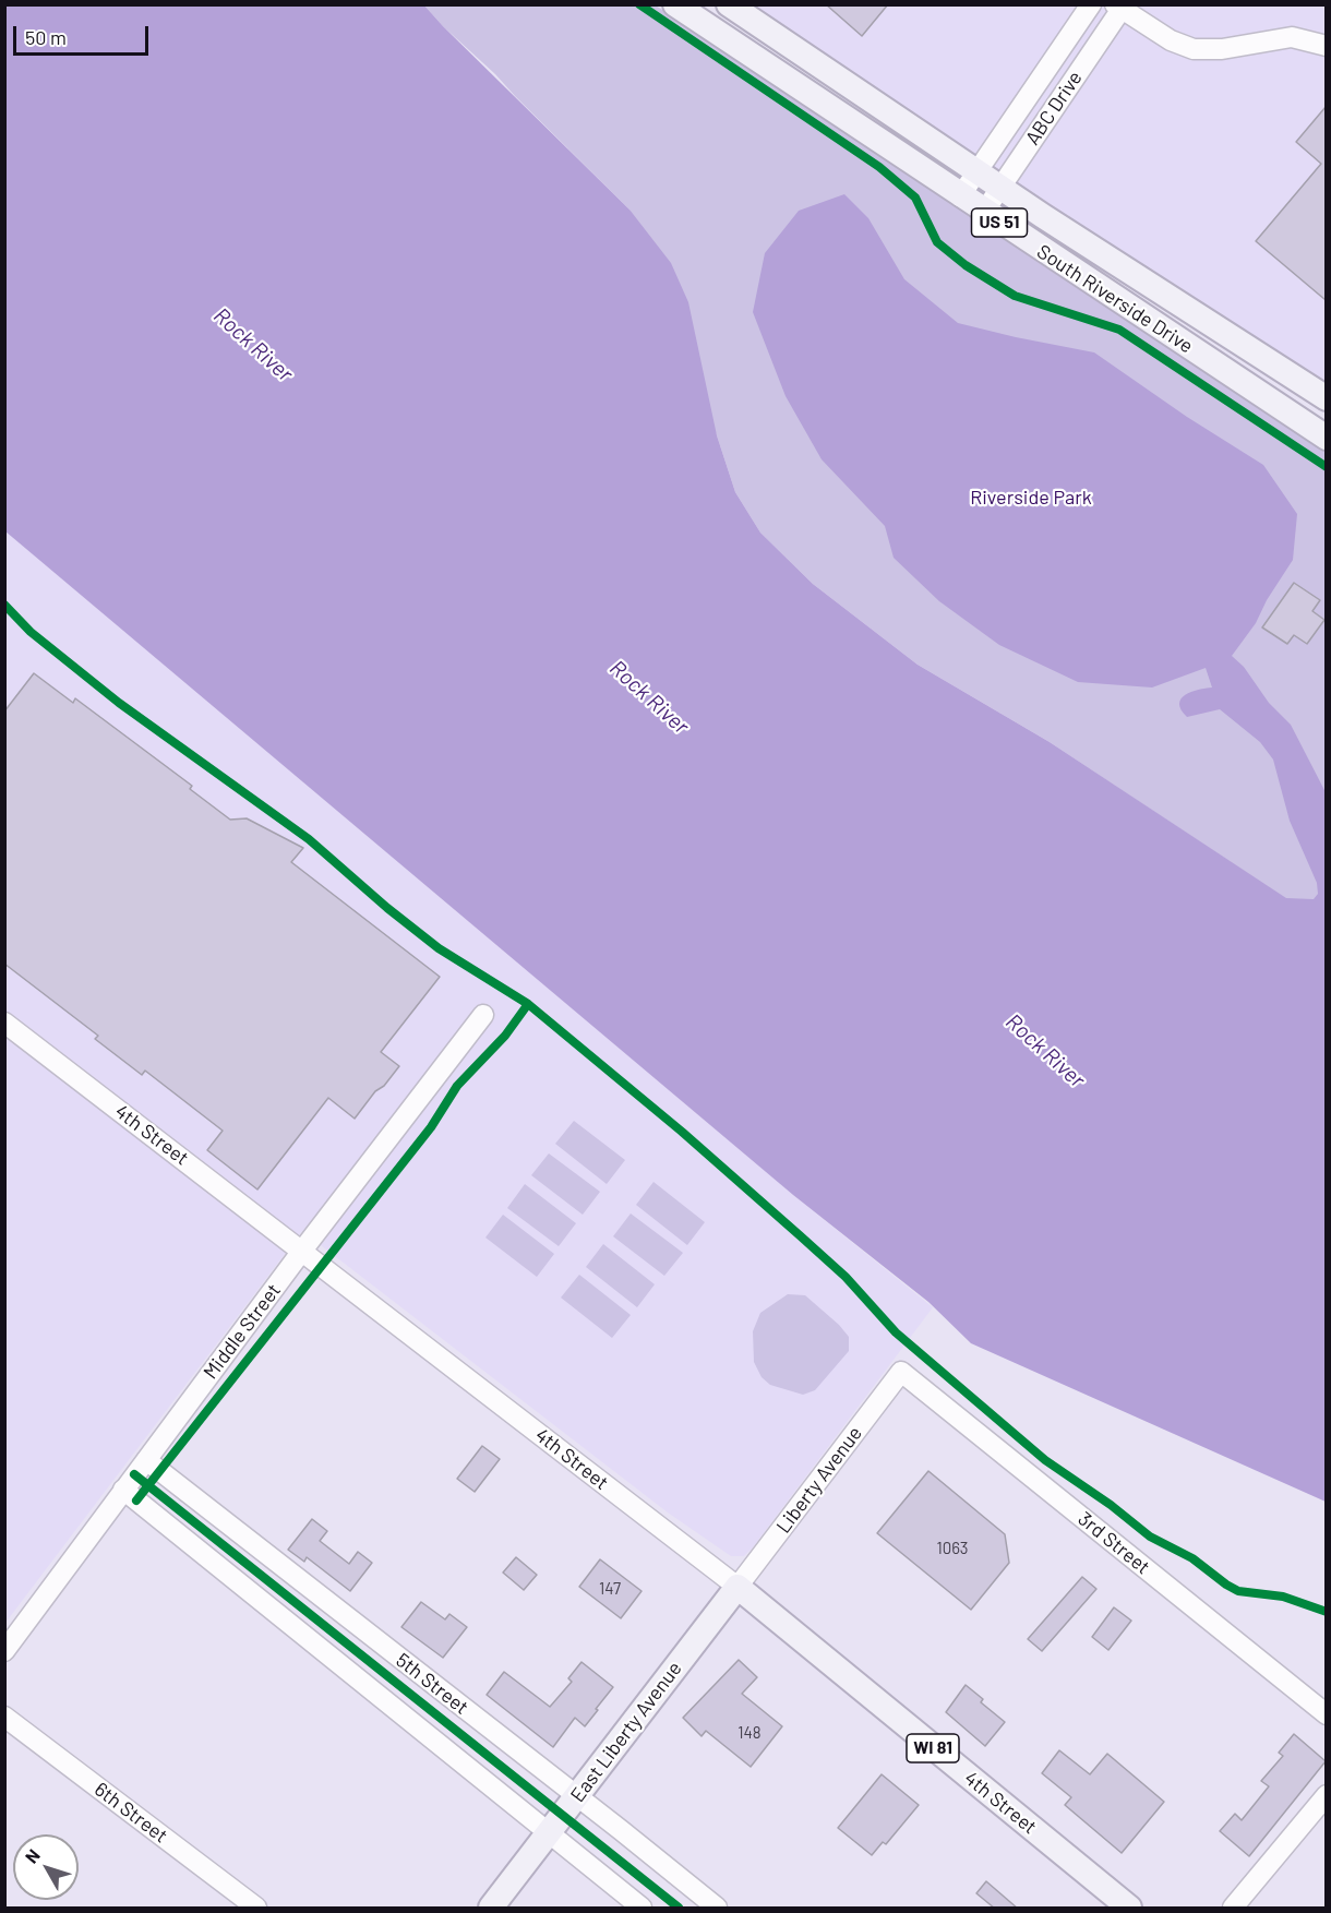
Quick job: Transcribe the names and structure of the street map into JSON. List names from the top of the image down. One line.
{"streets":{"main road":["US 51","South Riverside Drive","4th Street","East Liberty Avenue","WI 81"],"street":["ABC Drive","Middle Street","Liberty Avenue","3rd Street","5th Street","6th Street"]},"crossings":[["ABC Drive","South Riverside Drive"],["4th Street","Middle Street"],["4th Street","Liberty Avenue"],["4th Street","East Liberty Avenue"],["Middle Street","5th Street"],["Liberty Avenue","3rd Street"],["Liberty Avenue","East Liberty Avenue"],["5th Street","East Liberty Avenue"]],"water":["Rock River"],"parks":["Riverside Park"],"house_numbers":["1063","147","148"],"scale_bar":"50 m","north":"top left"}
